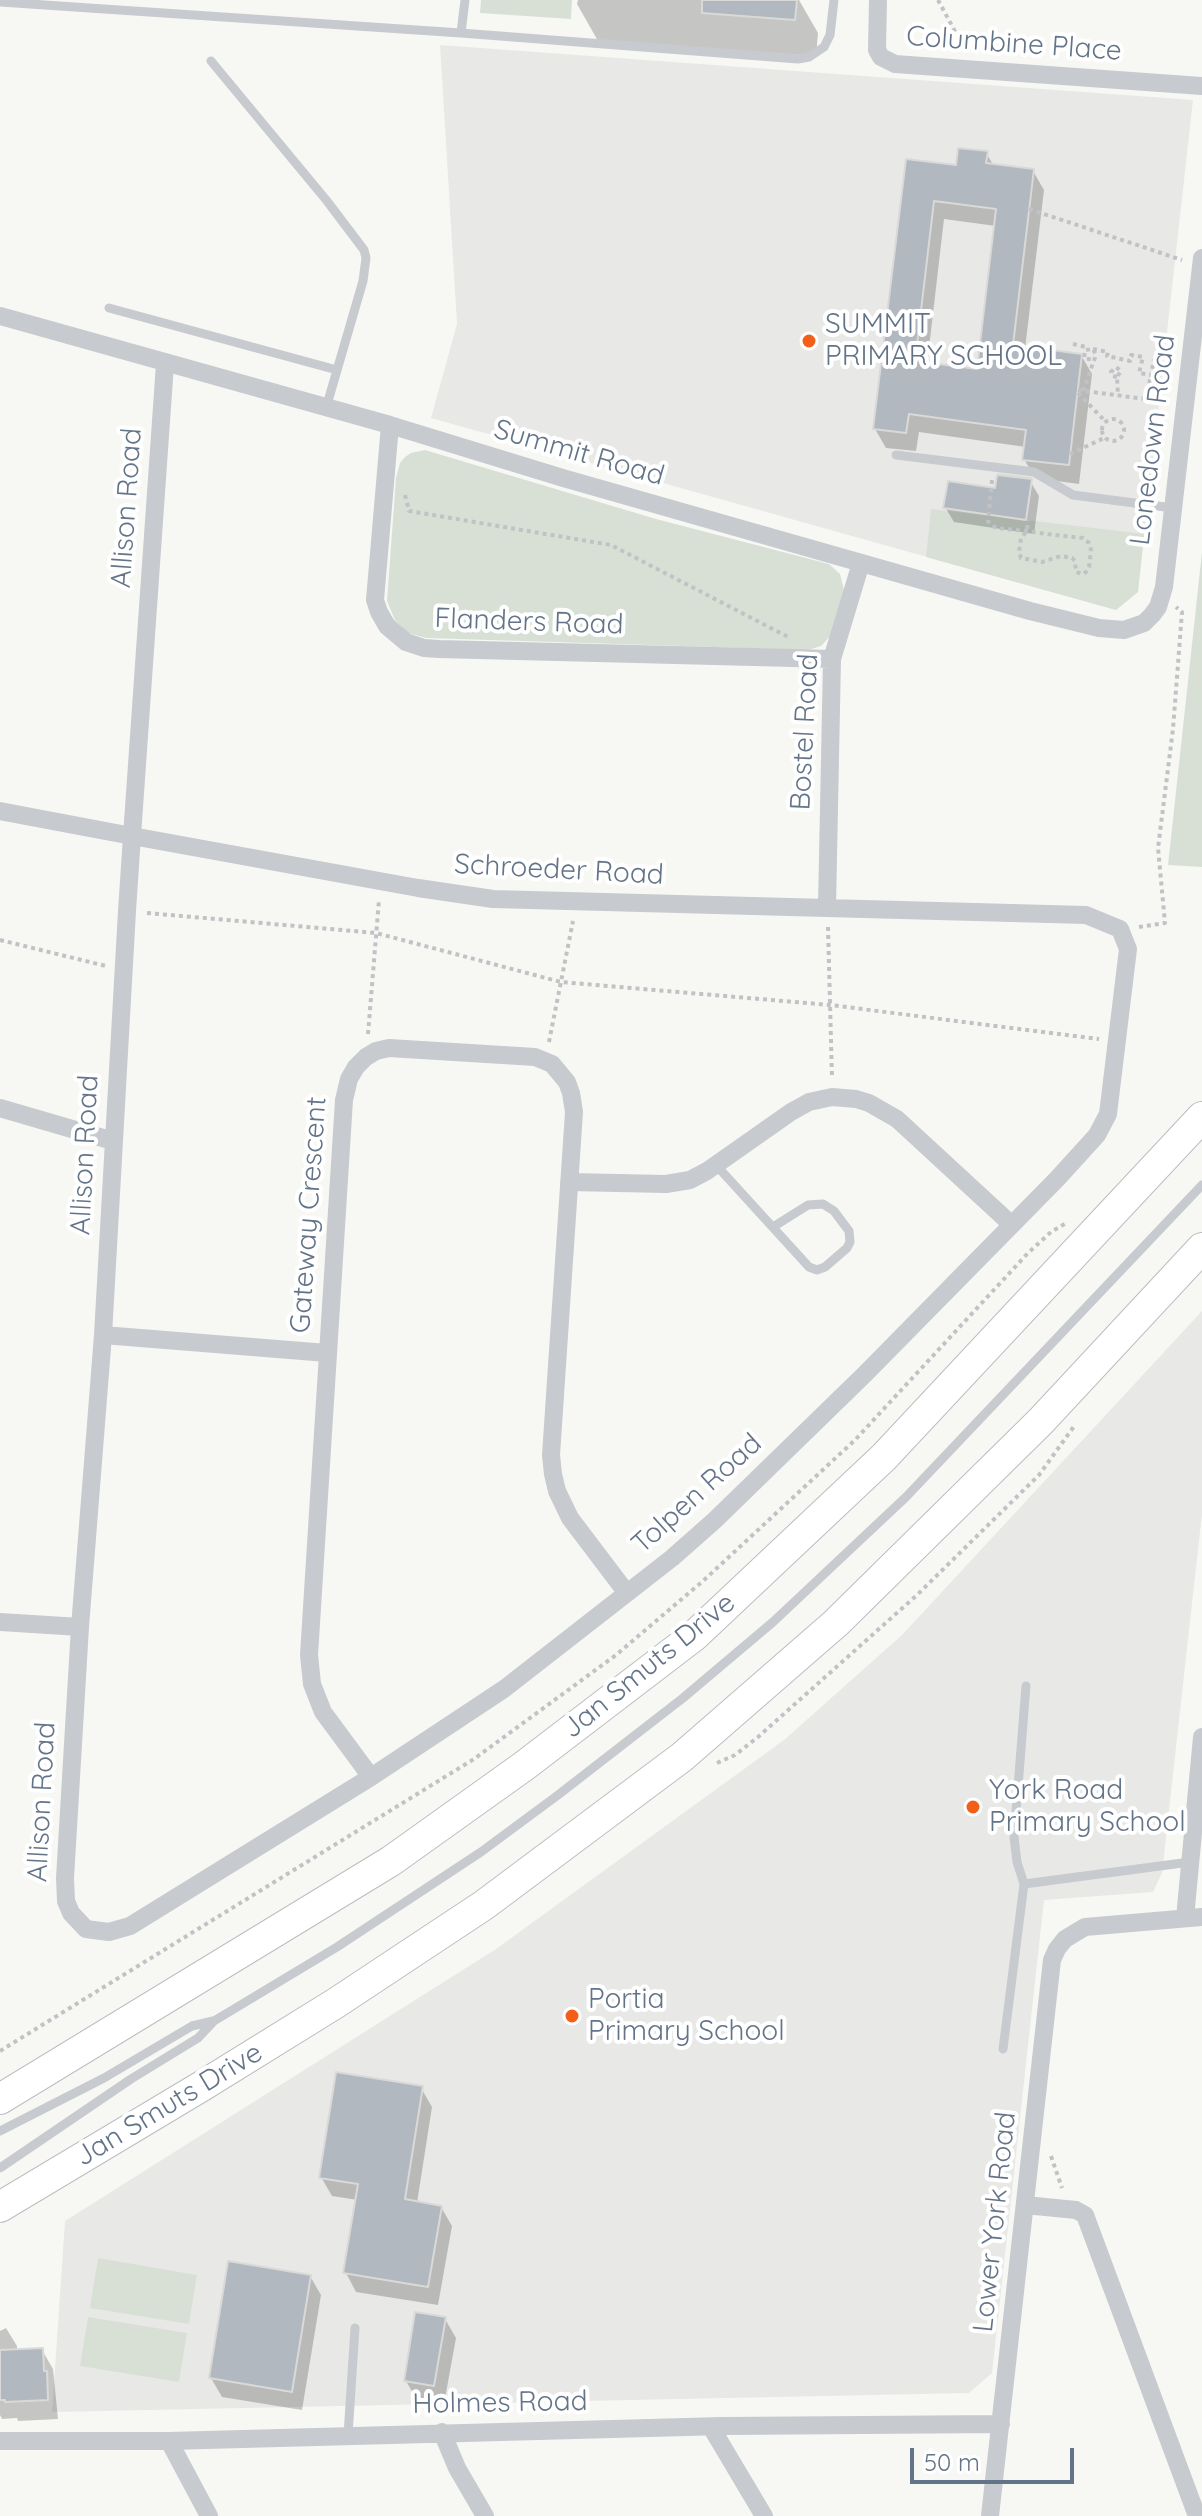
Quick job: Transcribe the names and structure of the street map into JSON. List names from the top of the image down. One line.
{"streets":{"main road":["Jan Smuts Drive"],"street":["Columbine Place","Lonedown Road","Summit Road","Allison Road","Flanders Road","Bostel Road","Schroeder Road","Gateway Crescent","Tolpen Road","Lower York Road","Holmes Road"]},"crossings":[["Lonedown Road","Summit Road"],["Summit Road","Allison Road"],["Summit Road","Flanders Road"],["Summit Road","Bostel Road"],["Allison Road","Schroeder Road"],["Allison Road","Tolpen Road"],["Flanders Road","Bostel Road"],["Bostel Road","Schroeder Road"],["Schroeder Road","Tolpen Road"],["Gateway Crescent","Tolpen Road"],["Lower York Road","Holmes Road"]],"places":["SUMMIT PRIMARY SCHOOL","York Road Primary School","Portia Primary School"],"scale_bar":"50 m"}
